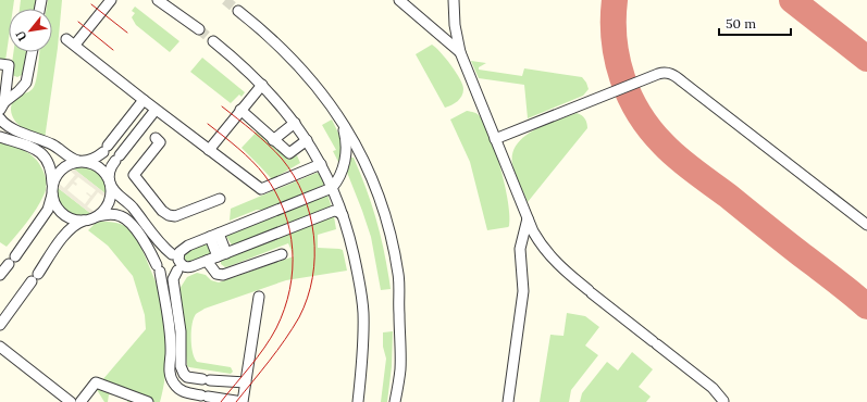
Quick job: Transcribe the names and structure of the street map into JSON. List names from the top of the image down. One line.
{"scale_bar":"50 m","north":"bottom left"}
